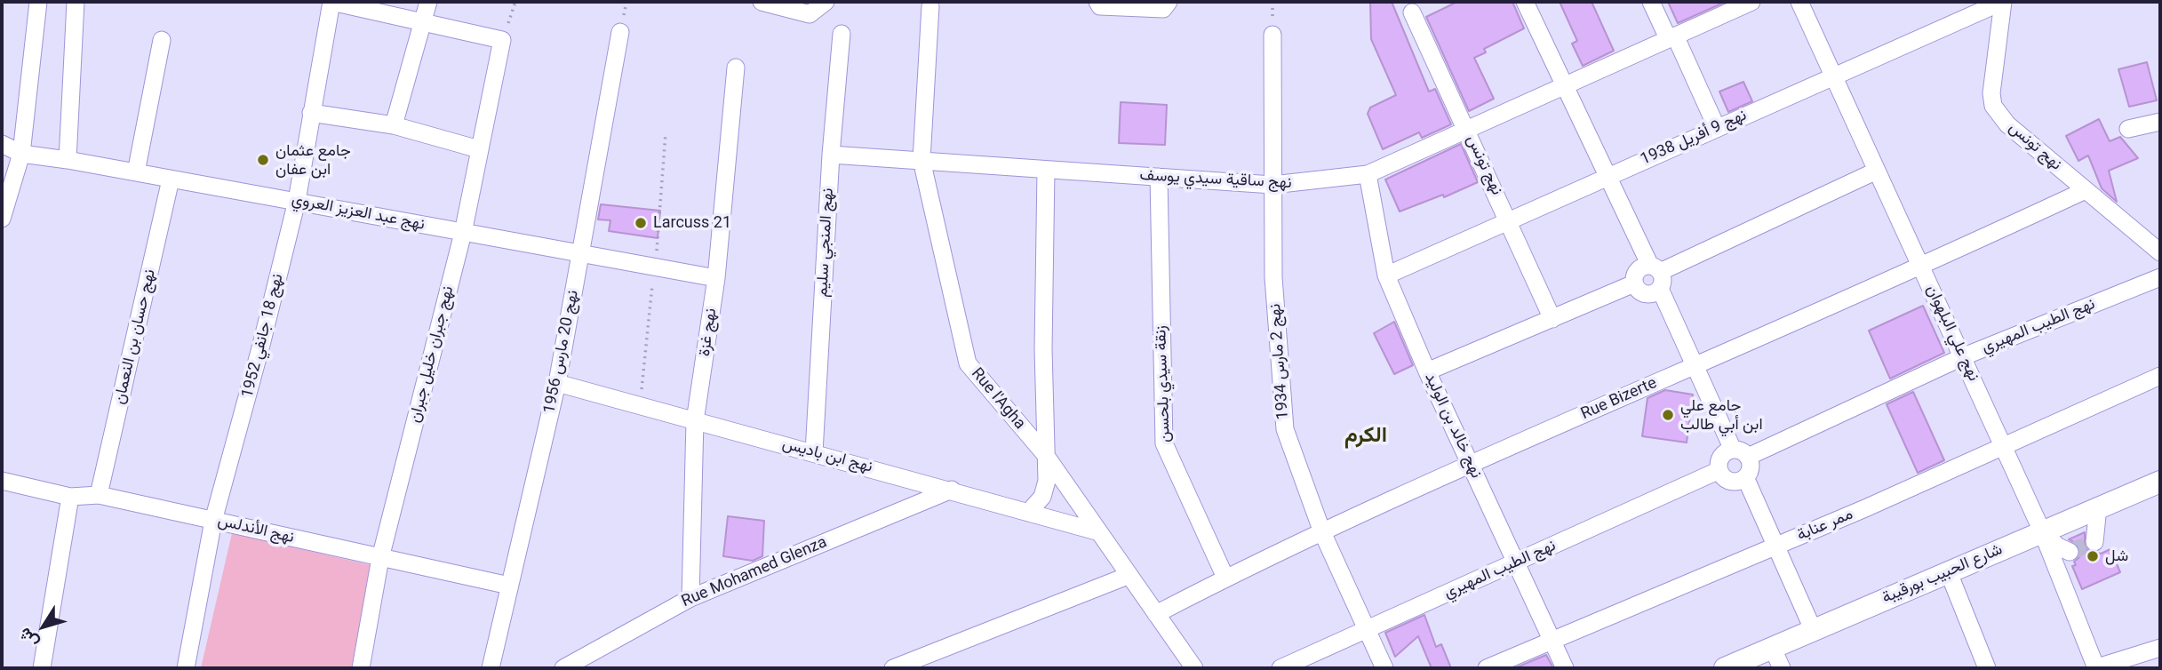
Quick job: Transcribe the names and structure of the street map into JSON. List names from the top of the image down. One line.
{"streets":{"main road":["شارع الحبيب بورقيبة"],"street":["نهج 9 أفريل 1938","نهج تونس","نهج ساقية سيدي يوسف","نهج عبد العزيز العروي","نهج المنجي سليم","نهج الطيب المهيري","نهج غزة","نهج علي البلهوان","نهج 18 جانفي 1952","نهج حسان بن النعمان","نهج 20 مارس 1956","نهج جبران خليل جبران","نهج 2 مارس 1934","زنقة سيدي بلحسن","Rue l'Agha","Rue Bizerte","نهج خالد بن الوليد","نهج ابن باديس","ممر عنابة","نهج الأندلس","Rue Mohamed Glenza"]},"crossings":[["نهج 9 أفريل 1938","نهج تونس"],["نهج 9 أفريل 1938","نهج علي البلهوان"],["نهج 9 أفريل 1938","نهج خالد بن الوليد"],["نهج تونس","نهج ساقية سيدي يوسف"],["نهج تونس","Rue Bizerte"],["نهج ساقية سيدي يوسف","نهج المنجي سليم"],["نهج ساقية سيدي يوسف","نهج 2 مارس 1934"],["نهج ساقية سيدي يوسف","زنقة سيدي بلحسن"],["نهج ساقية سيدي يوسف","Rue l'Agha"],["نهج ساقية سيدي يوسف","نهج خالد بن الوليد"],["نهج عبد العزيز العروي","نهج غزة"],["نهج عبد العزيز العروي","نهج 18 جانفي 1952"],["نهج عبد العزيز العروي","نهج حسان بن النعمان"],["نهج عبد العزيز العروي","نهج 20 مارس 1956"],["نهج عبد العزيز العروي","نهج جبران خليل جبران"],["نهج المنجي سليم","نهج ابن باديس"],["نهج الطيب المهيري","نهج علي البلهوان"],["نهج الطيب المهيري","نهج 2 مارس 1934"],["نهج الطيب المهيري","نهج خالد بن الوليد"],["نهج غزة","نهج ابن باديس"],["نهج غزة","Rue Mohamed Glenza"],["نهج علي البلهوان","Rue Bizerte"],["نهج علي البلهوان","ممر عنابة"],["نهج علي البلهوان","شارع الحبيب بورقيبة"],["نهج 18 جانفي 1952","نهج الأندلس"],["نهج حسان بن النعمان","نهج الأندلس"],["نهج 20 مارس 1956","نهج ابن باديس"],["نهج 20 مارس 1956","نهج الأندلس"],["نهج جبران خليل جبران","نهج الأندلس"],["نهج 2 مارس 1934","Rue Bizerte"],["زنقة سيدي بلحسن","Rue Bizerte"],["Rue l'Agha","Rue Bizerte"],["Rue l'Agha","نهج ابن باديس"],["Rue Bizerte","نهج خالد بن الوليد"],["نهج خالد بن الوليد","ممر عنابة"],["نهج ابن باديس","Rue Mohamed Glenza"]],"districts":["الكرم"],"places":["جامع عثمان ابن عفان","Larcuss 21","جامع علي ابن أبي طالب","شل"],"north":"bottom left"}
